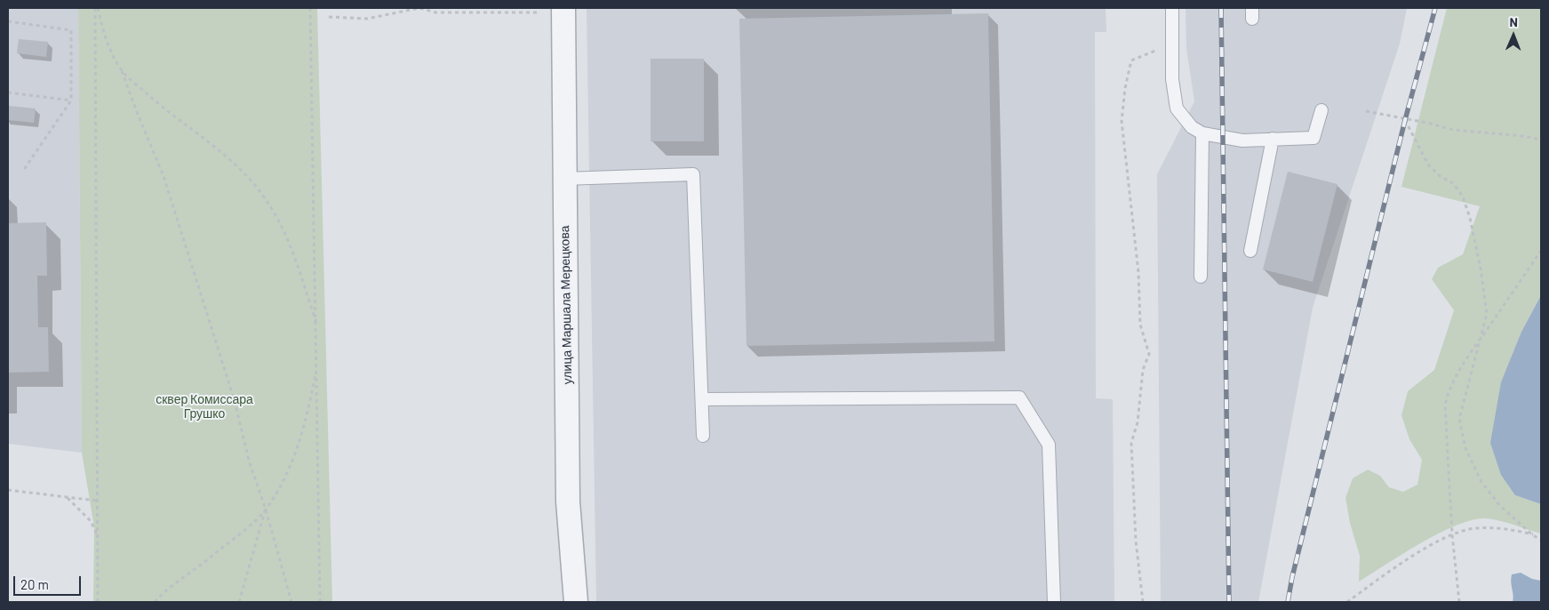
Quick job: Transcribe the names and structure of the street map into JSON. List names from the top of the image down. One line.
{"streets":{"street":["улица Маршала Мерецкова"]},"parks":["сквер Комиссара Грушко"],"scale_bar":"20 m","north":"top"}
